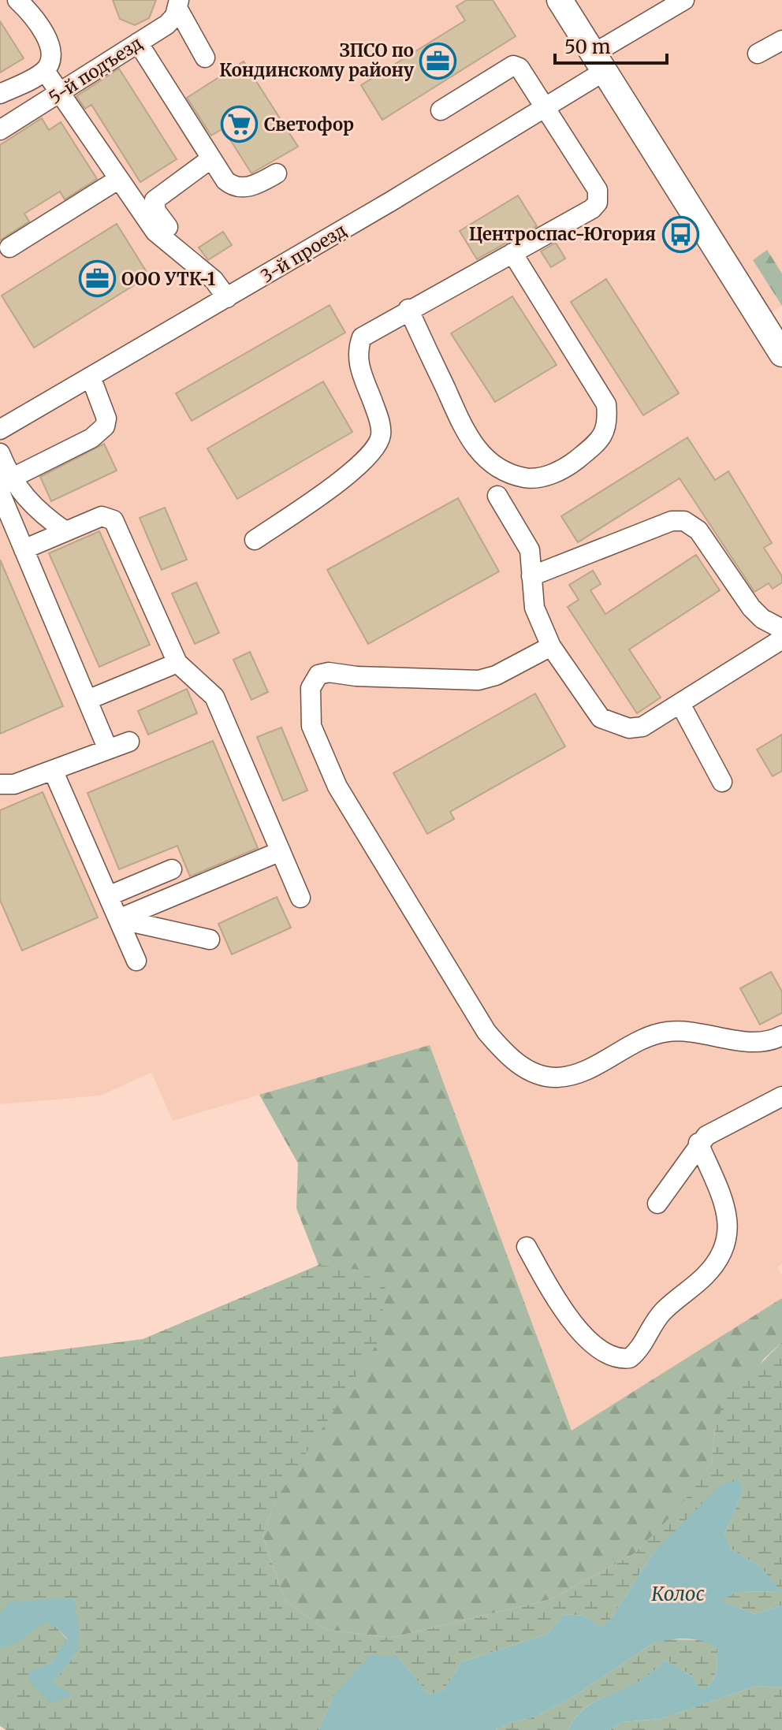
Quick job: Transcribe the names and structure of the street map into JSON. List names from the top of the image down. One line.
{"streets":{"street":["5-й подъезд","3-й проезд"]},"water":["Колос"],"places":{"office":["ЗПСО по Кондинскому району","ООО УТК-1"],"supermarket":["Светофор"],"bus stop":["Центроспас-Югория"]},"scale_bar":"50 m"}
